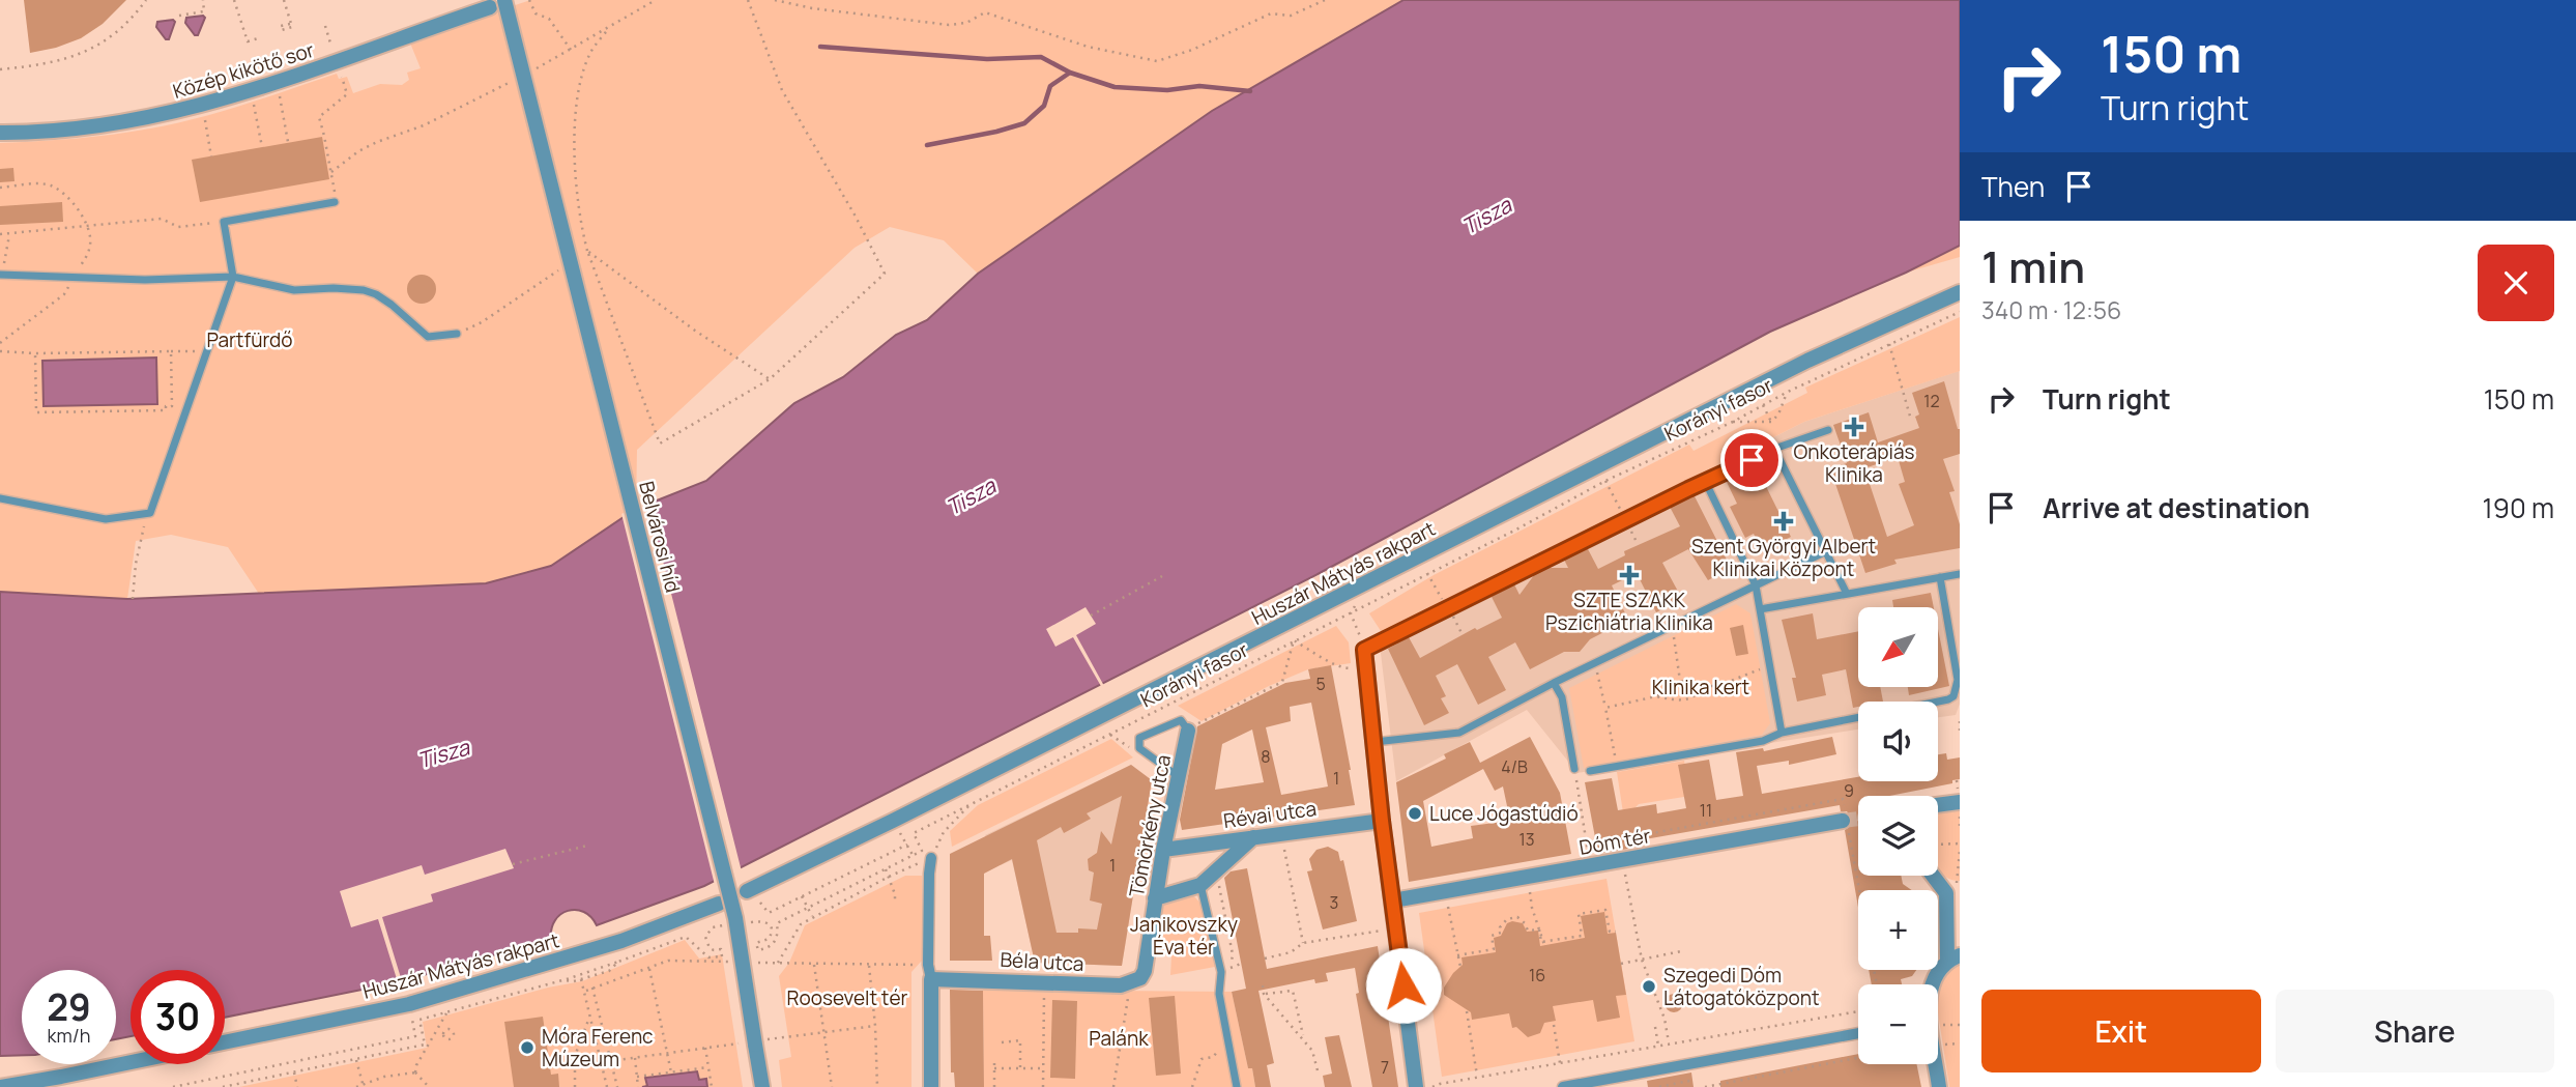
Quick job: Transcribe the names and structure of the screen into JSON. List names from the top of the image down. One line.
{"streets":{"street":["Közép kikötő sor","Belvárosi híd","Huszár Mátyás rakpart","Révai utca","Tömörkény utca","Dóm tér","Béla utca"],"path":["Korányi fasor"]},"crossings":[["Révai utca","Tömörkény utca"],["Tömörkény utca","Béla utca"]],"water":["Tisza"],"parks":["Partfürdő","Klinika kert","Janikovszky Éva tér","Roosevelt tér","Palánk"],"places":{"health":["Onkoterápiás Klinika","Szent Györgyi Albert Klinikai Központ","SZTE SZAKK Pszichiátria Klinika"],"other":["Luce Jógastúdió","Szegedi Dóm Látogatóközpont","Móra Ferenc Múzeum"]},"house_numbers":["12","5","8","4/B","1","9","11","13","1","3","16","7"],"north":"bottom left","page":{"turn":["150 m","Turn right"],"then":"Then","heading":["1 min","340 m · 12:56"],"list":[{"name":"Turn right","value":"150 m"},{"name":"Arrive at destination","value":"190 m"}],"map_buttons":["+","−"],"speed":"29 km/h","limit":"30","buttons":["Exit","Share"]}}
